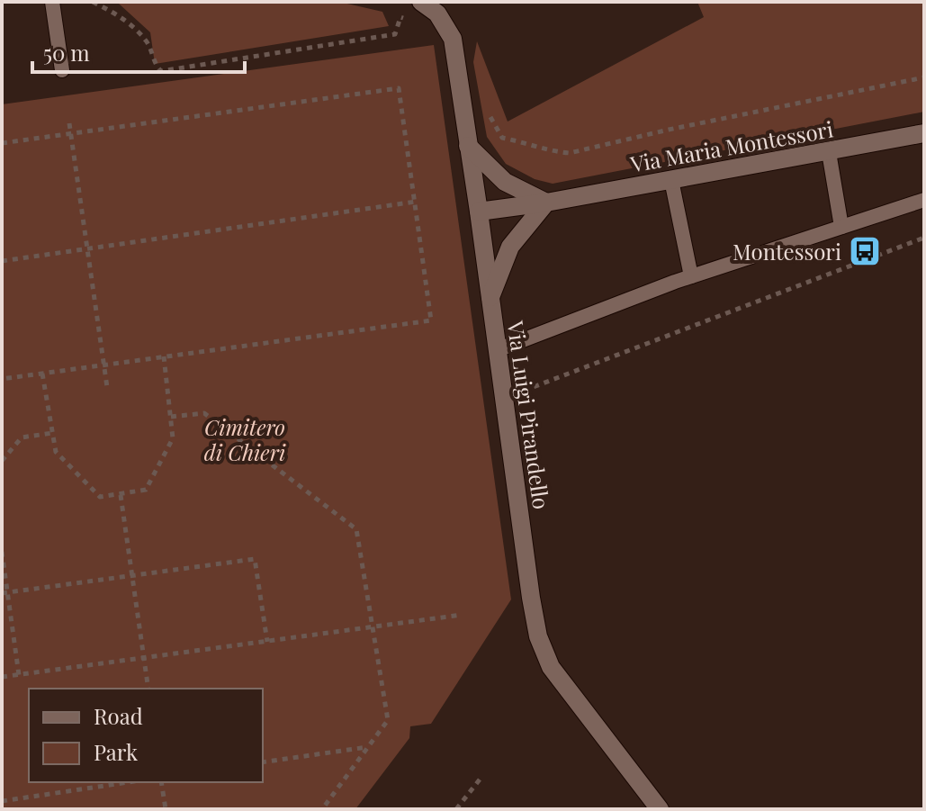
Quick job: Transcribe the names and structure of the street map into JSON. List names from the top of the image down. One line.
{"streets":{"street":["Via Maria Montessori","Via Luigi Pirandello"]},"crossings":[["Via Maria Montessori","Via Luigi Pirandello"]],"parks":["Cimitero di Chieri"],"places":{"bus stop":["Montessori"]},"legend":["Road","Park"],"scale_bar":"50 m"}
